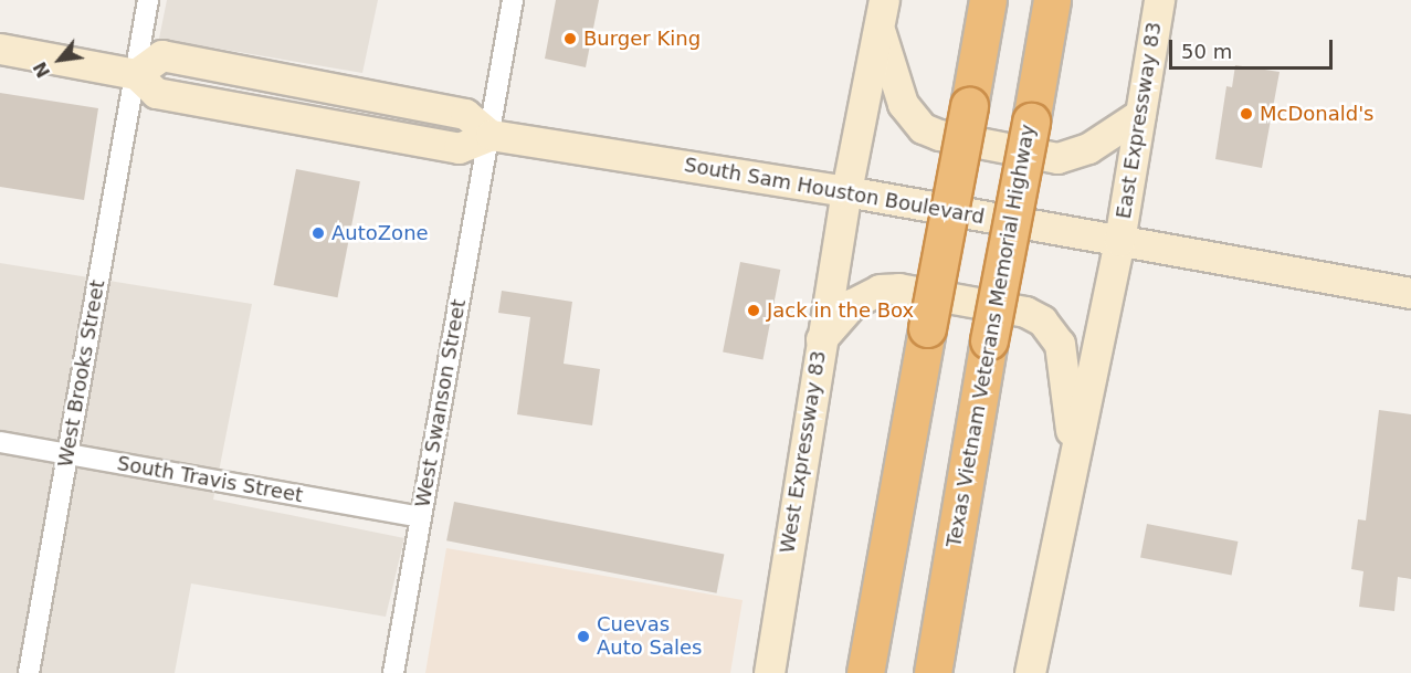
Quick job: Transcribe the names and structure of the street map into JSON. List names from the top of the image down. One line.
{"streets":{"highway":["Texas Vietnam Veterans Memorial Highway"],"main road":["East Expressway 83","South Sam Houston Boulevard","West Expressway 83"],"street":["West Brooks Street","West Swanson Street","South Travis Street"]},"crossings":[["East Expressway 83","South Sam Houston Boulevard"],["South Sam Houston Boulevard","West Swanson Street"],["South Sam Houston Boulevard","West Expressway 83"],["West Brooks Street","South Travis Street"],["West Swanson Street","South Travis Street"]],"places":["Burger King","McDonald's","AutoZone","Jack in the Box","Cuevas Auto Sales"],"scale_bar":"50 m","north":"bottom left"}
